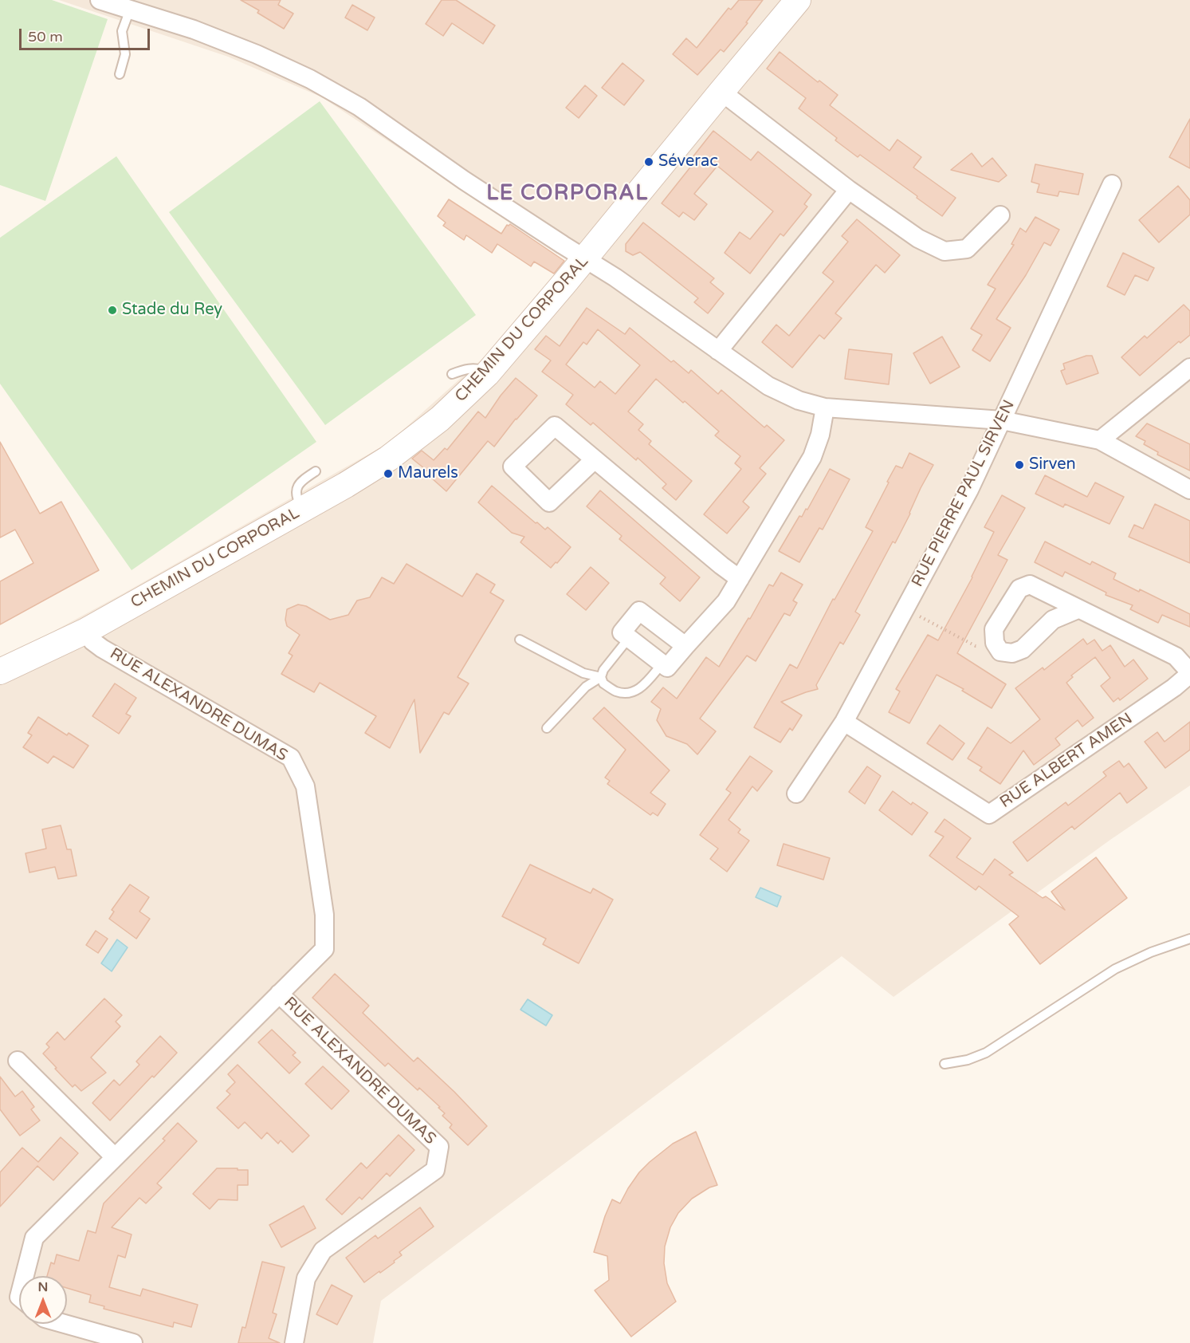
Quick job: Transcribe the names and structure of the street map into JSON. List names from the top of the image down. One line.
{"streets":{"street":["CHEMIN DU CORPORAL","RUE PIERRE PAUL SIRVEN","RUE ALEXANDRE DUMAS","RUE ALBERT AMEN"]},"crossings":[["CHEMIN DU CORPORAL","RUE ALEXANDRE DUMAS"],["RUE PIERRE PAUL SIRVEN","RUE ALBERT AMEN"]],"districts":["LE CORPORAL"],"places":["Séverac","Stade du Rey","Sirven","Maurels"],"scale_bar":"50 m","north":"top"}
